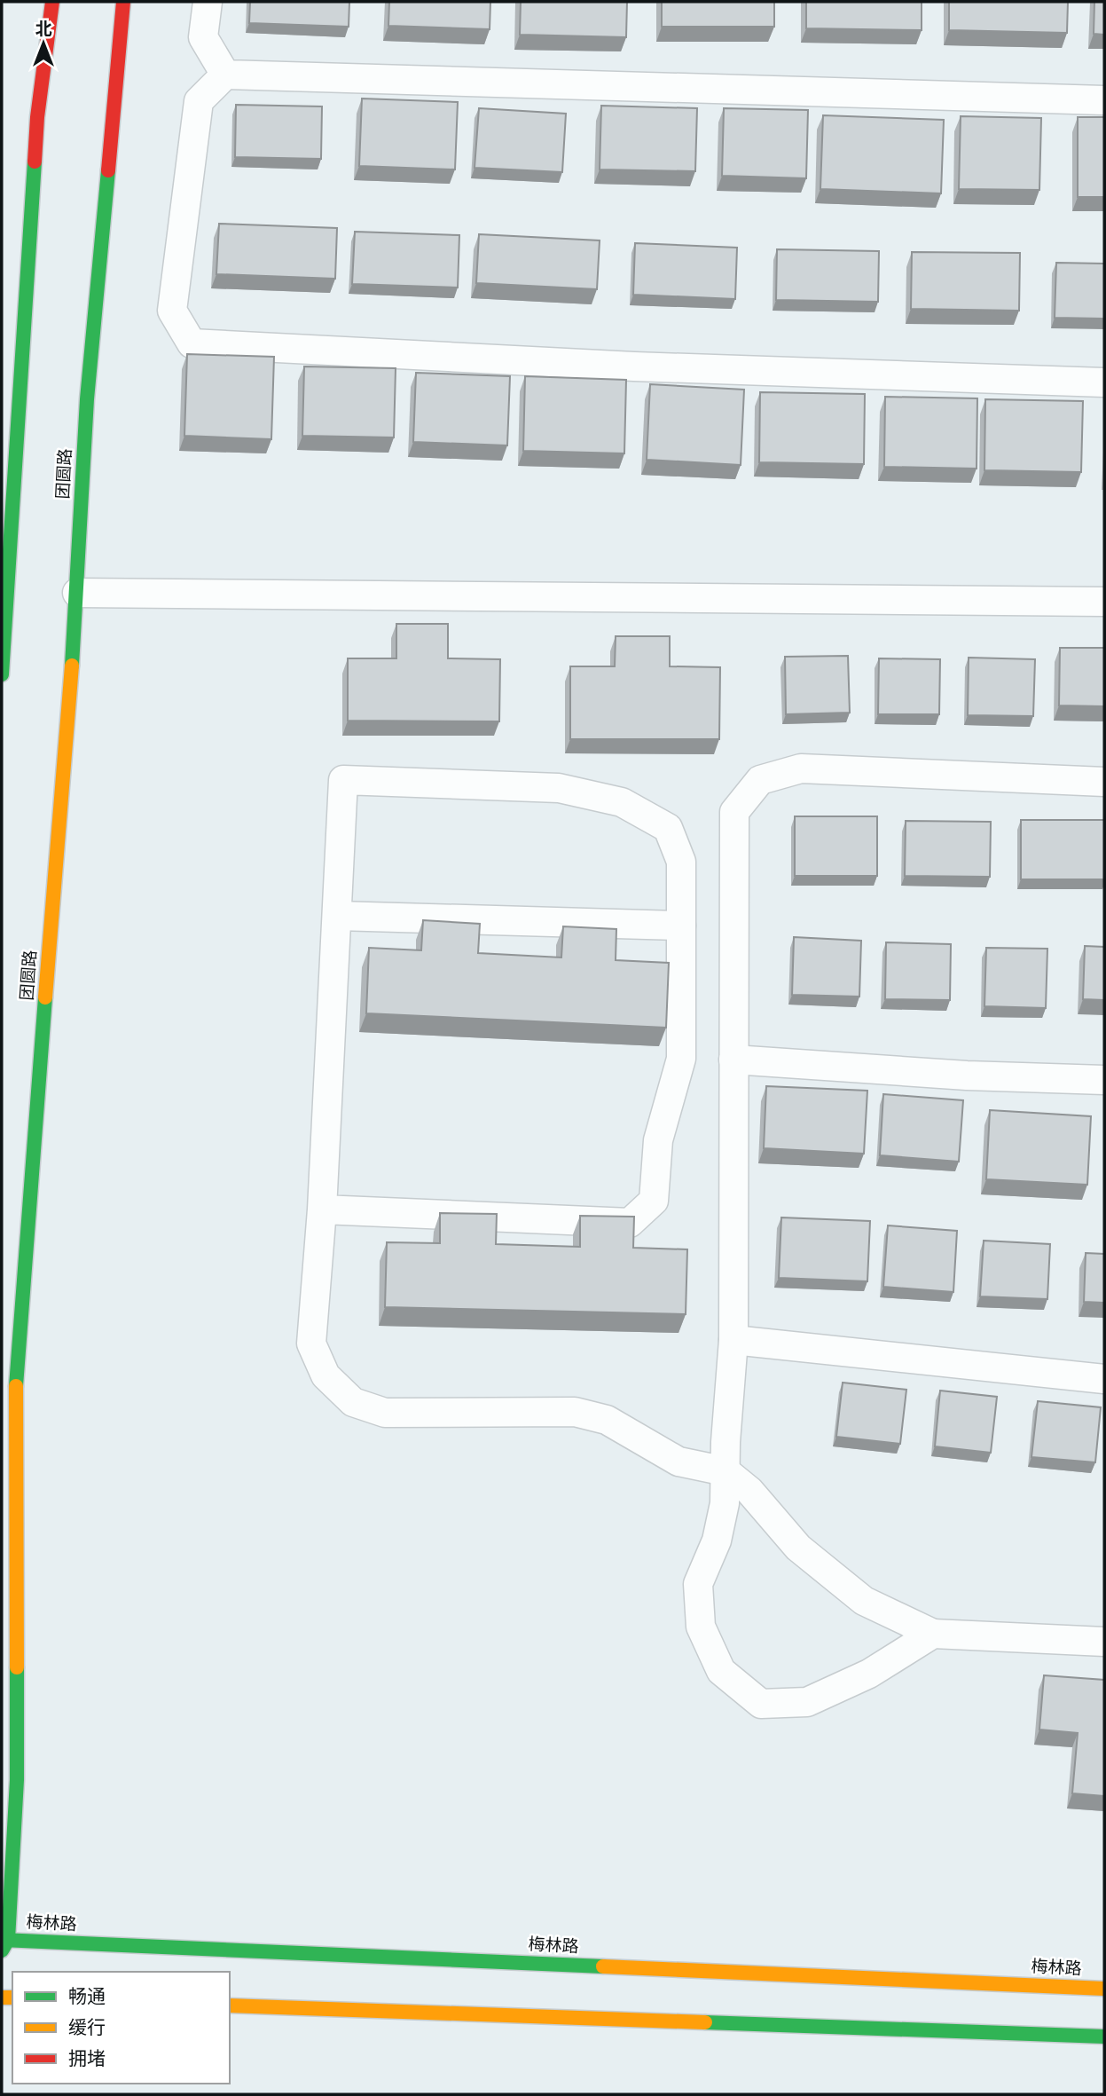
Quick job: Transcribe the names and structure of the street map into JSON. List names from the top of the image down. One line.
{"streets":{"street":["团圆路","梅林路"]},"crossings":[["团圆路","梅林路"]],"legend":["畅通","缓行","拥堵"],"north":"top"}
